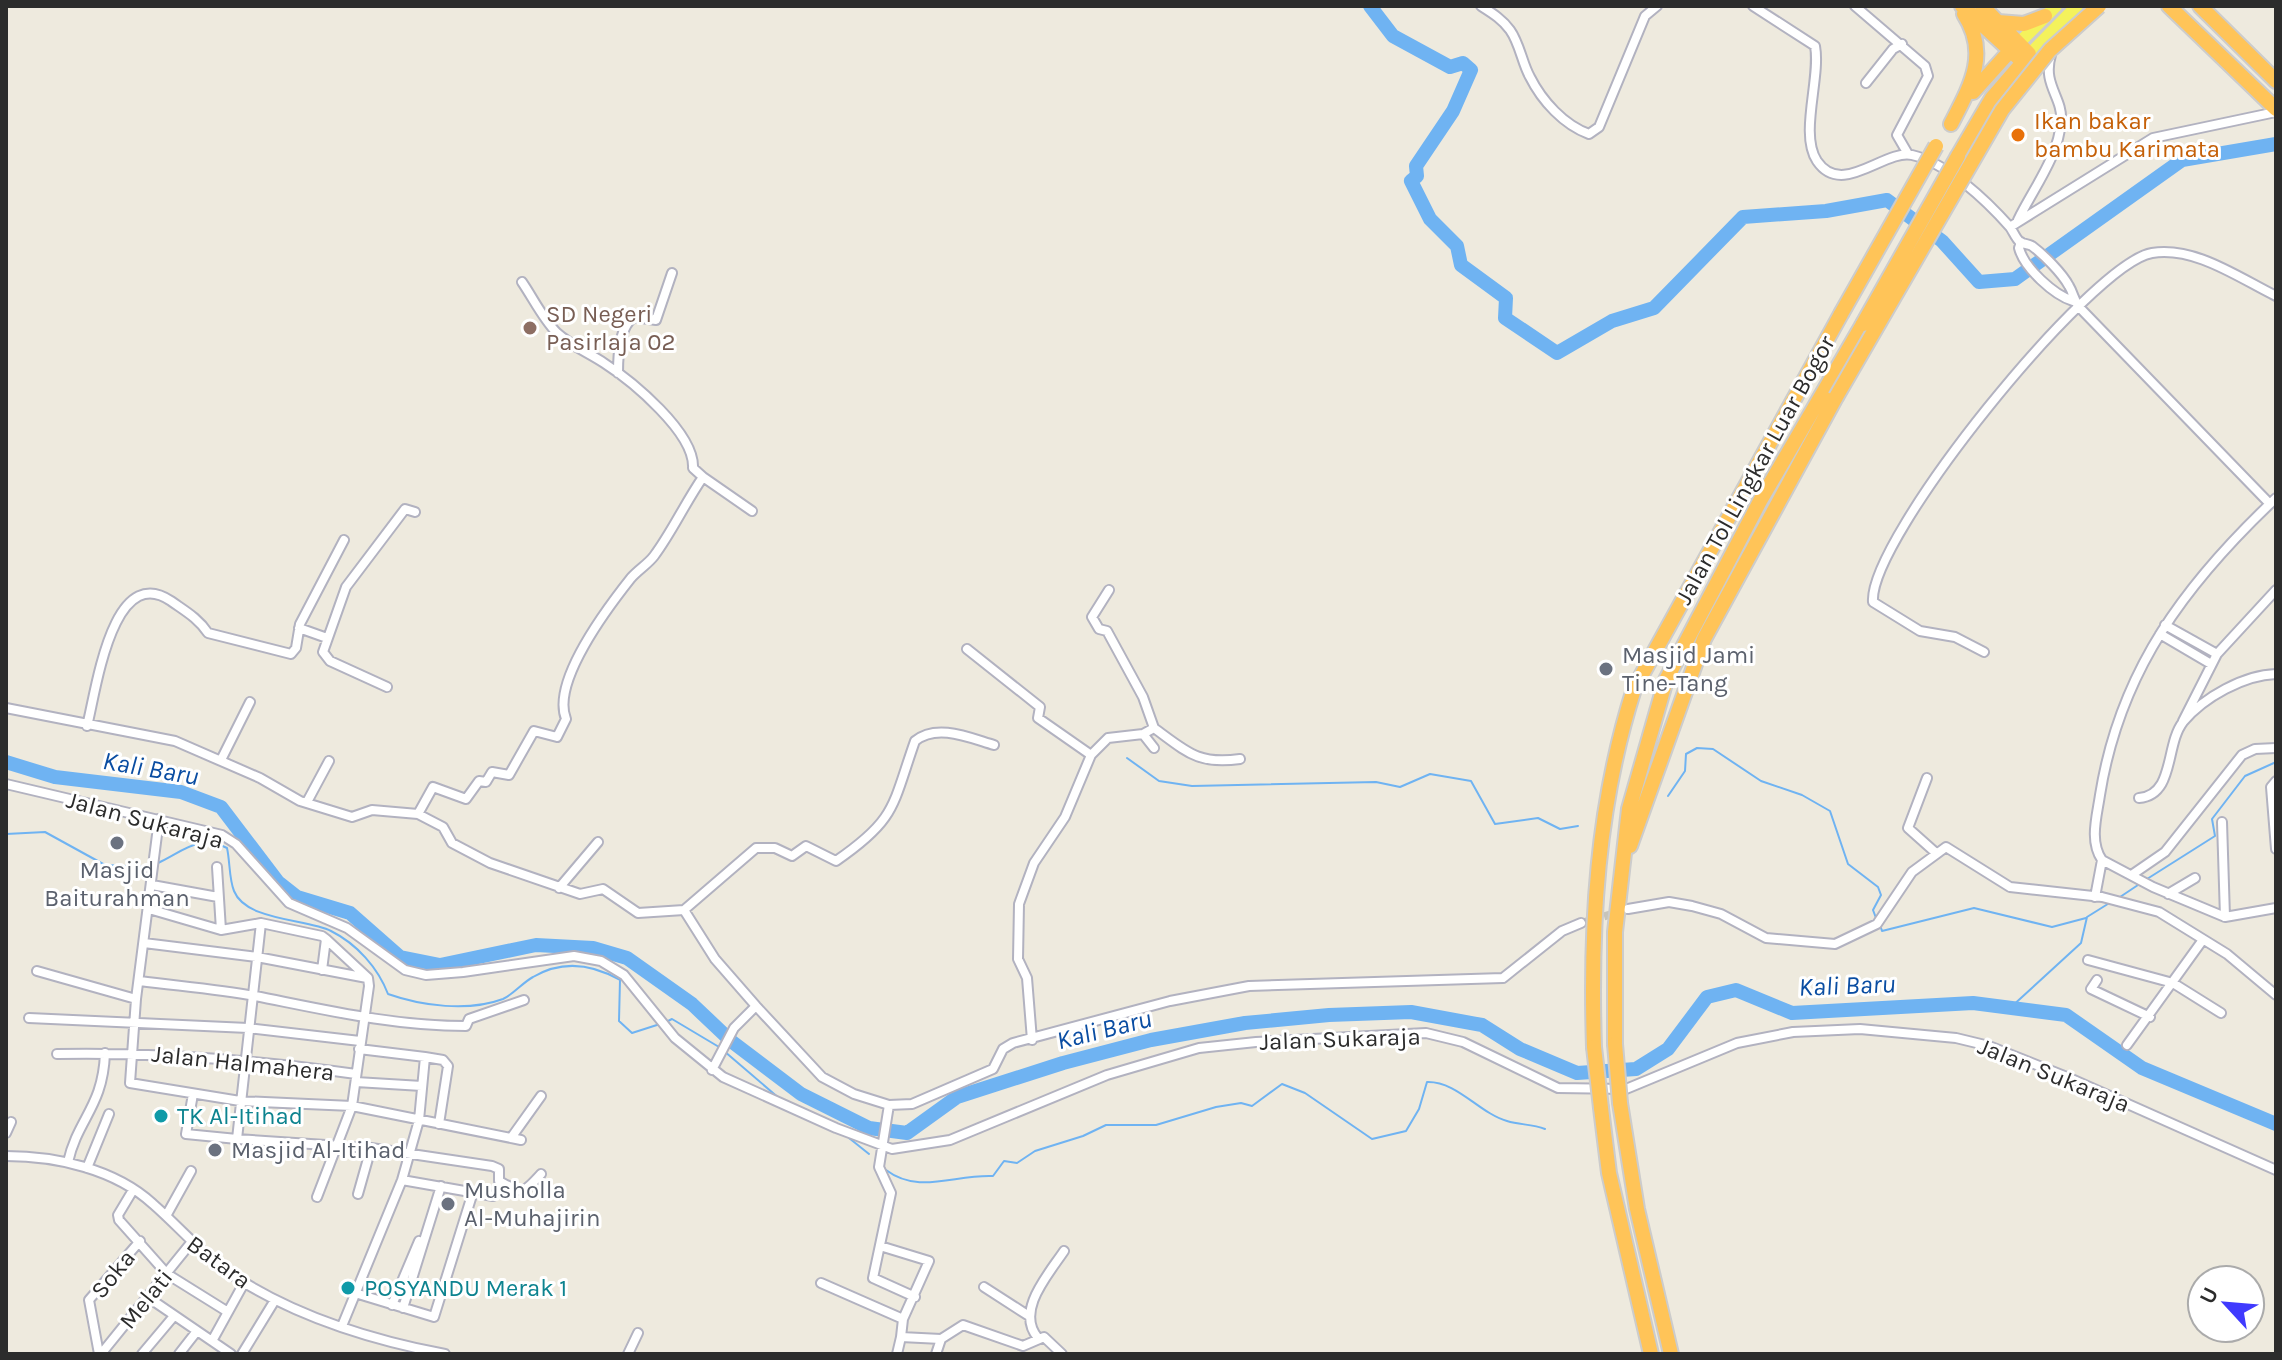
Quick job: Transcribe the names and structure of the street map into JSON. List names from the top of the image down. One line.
{"streets":{"highway":["Jalan Tol Lingkar Luar Bogor"],"street":["Jalan Sukaraja","Jalan Halmahera","Batara","Soka","Melati"]},"crossings":[["Batara","Melati"],["Soka","Melati"]],"water":["Kali Baru"],"places":["Ikan bakar bambu Karimata","SD Negeri Pasirlaja 02","Masjid Jami Tine-Tang","Masjid Baiturahman","TK Al-Itihad","Masjid Al-Itihad","Musholla Al-Muhajirin","POSYANDU Merak 1"],"north":"top left"}
